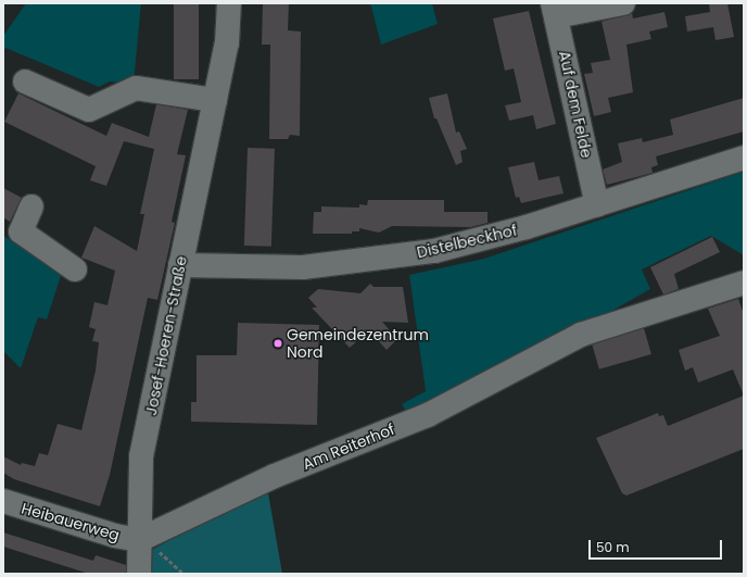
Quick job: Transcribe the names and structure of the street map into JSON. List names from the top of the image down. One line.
{"streets":{"street":["Auf dem Felde","Distelbeckhof","Josef-Hoeren-Straße","Am Reiterhof","Heibauerweg"]},"crossings":[["Auf dem Felde","Distelbeckhof"],["Distelbeckhof","Josef-Hoeren-Straße"],["Josef-Hoeren-Straße","Am Reiterhof"],["Josef-Hoeren-Straße","Heibauerweg"],["Am Reiterhof","Heibauerweg"]],"places":["Gemeindezentrum Nord"],"scale_bar":"50 m"}
